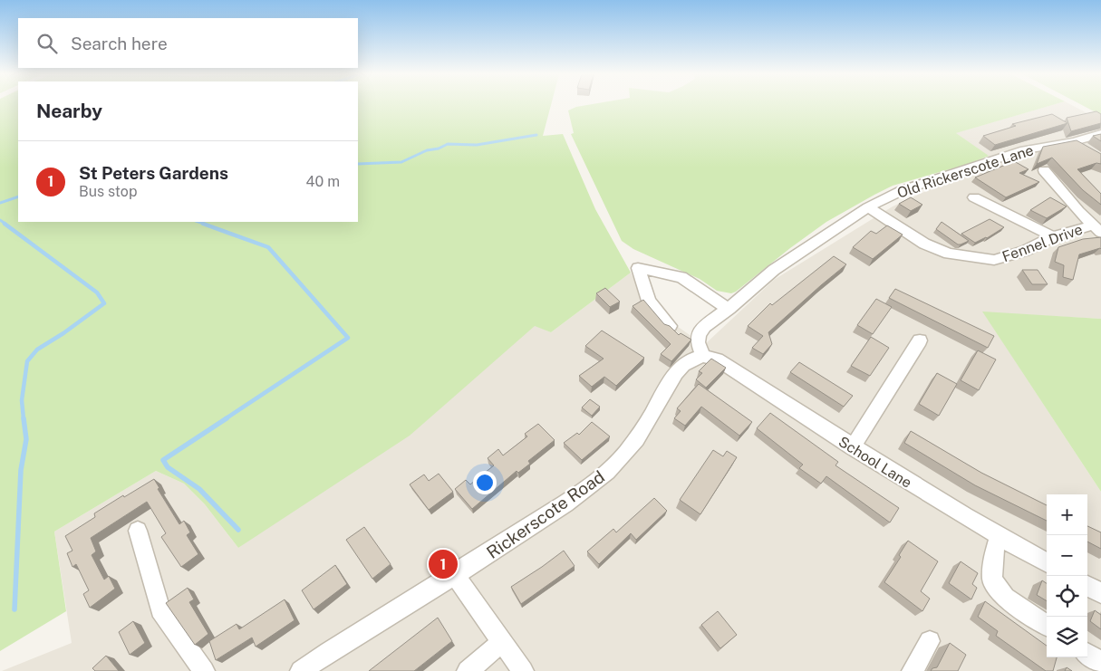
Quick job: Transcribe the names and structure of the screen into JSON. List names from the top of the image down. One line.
{"streets":{"street":["Old Rickerscote Lane","Fennel Drive","School Lane","Rickerscote Road"]},"crossings":[["Old Rickerscote Lane","Fennel Drive"],["School Lane","Rickerscote Road"]],"page":{"search":"Search here","heading":"Nearby","list":[{"mark":"1","name":"St Peters Gardens","note":"Bus stop","value":"40 m"}],"map_buttons":["+","−"],"pins":"1"}}
